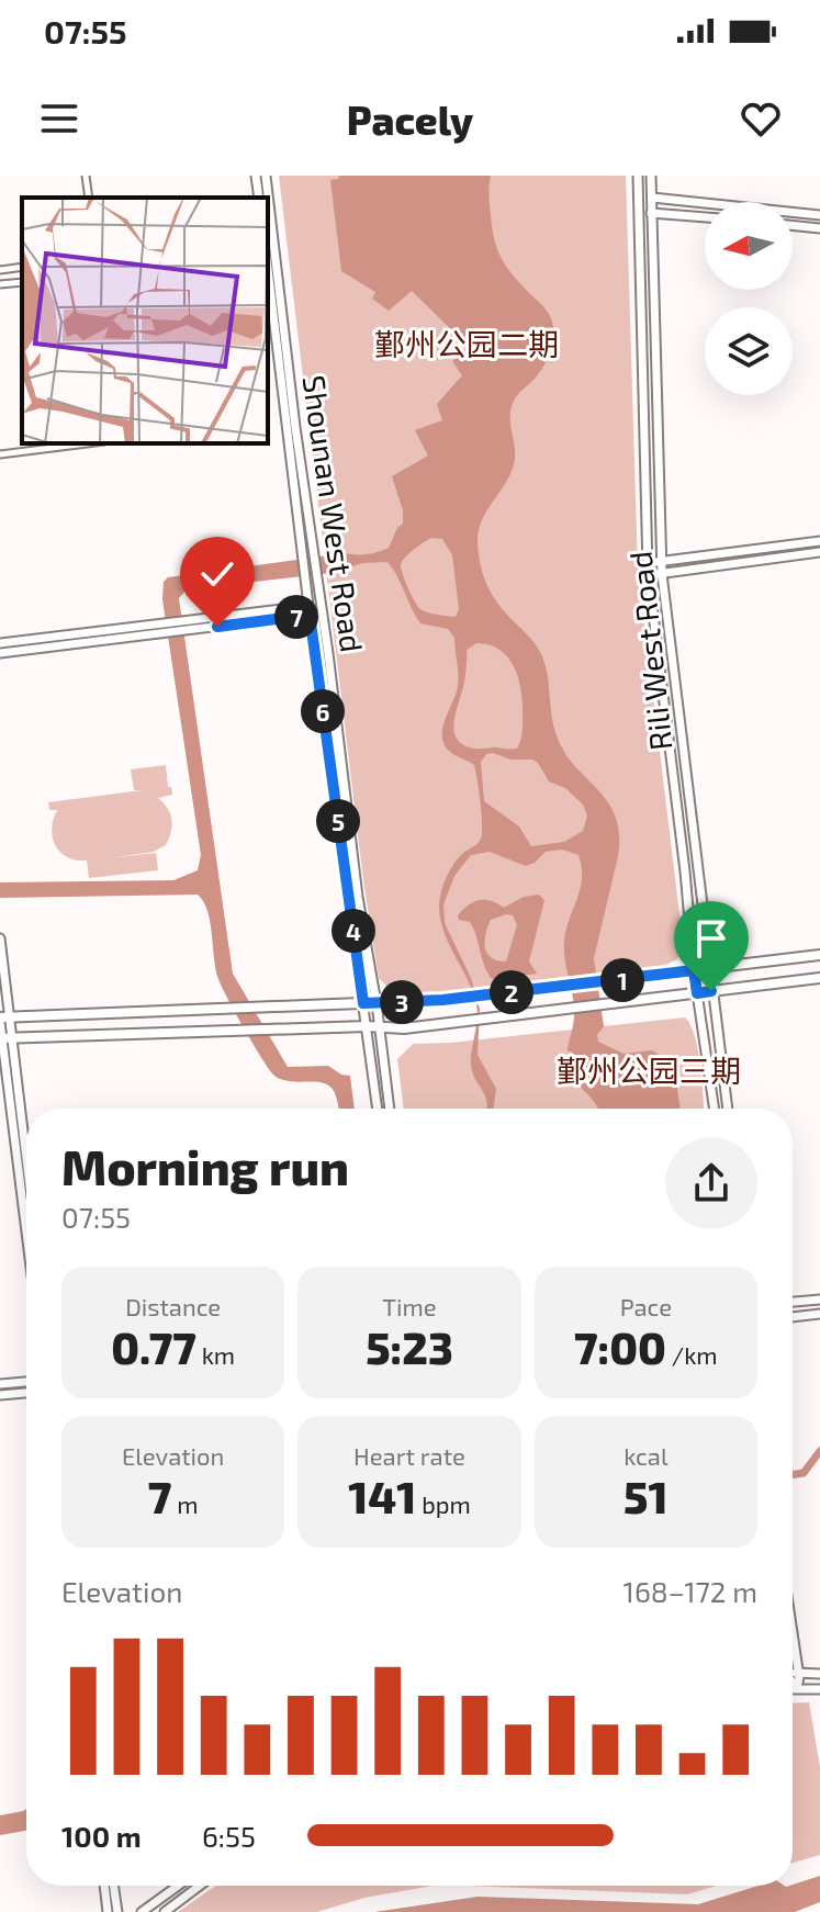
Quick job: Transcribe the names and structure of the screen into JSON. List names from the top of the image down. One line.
{"streets":{"main road":["Shounan West Road","Rili West Road"]},"parks":["鄞州公园二期","鄞州公园三期"],"north":"left","page":{"status":"07:55","header":"Pacely","pins":["7","6","5","4","1","2","3"],"heading":["Morning run","07:55"],"stats":[["Distance","0.77 km"],["Time","5:23"],["Pace","7:00 /km"],["Elevation","7 m"],["Heart rate","141 bpm"],["kcal","51"]],"chart":["Elevation","168–172 m"],"list":[{"name":"100 m","note":"6:55"}]}}
